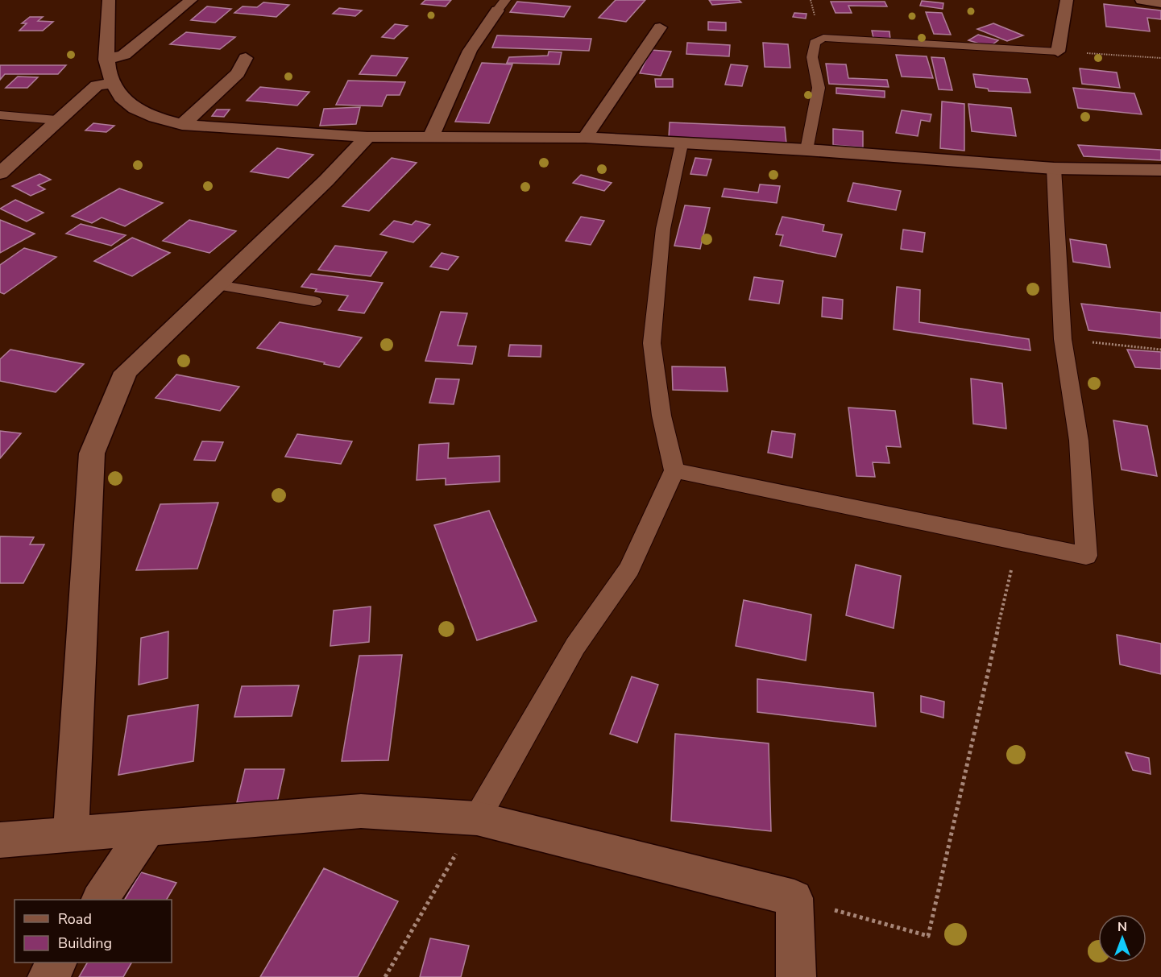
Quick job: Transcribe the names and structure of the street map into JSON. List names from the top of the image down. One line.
{"legend":["Road","Building"],"north":"top"}
